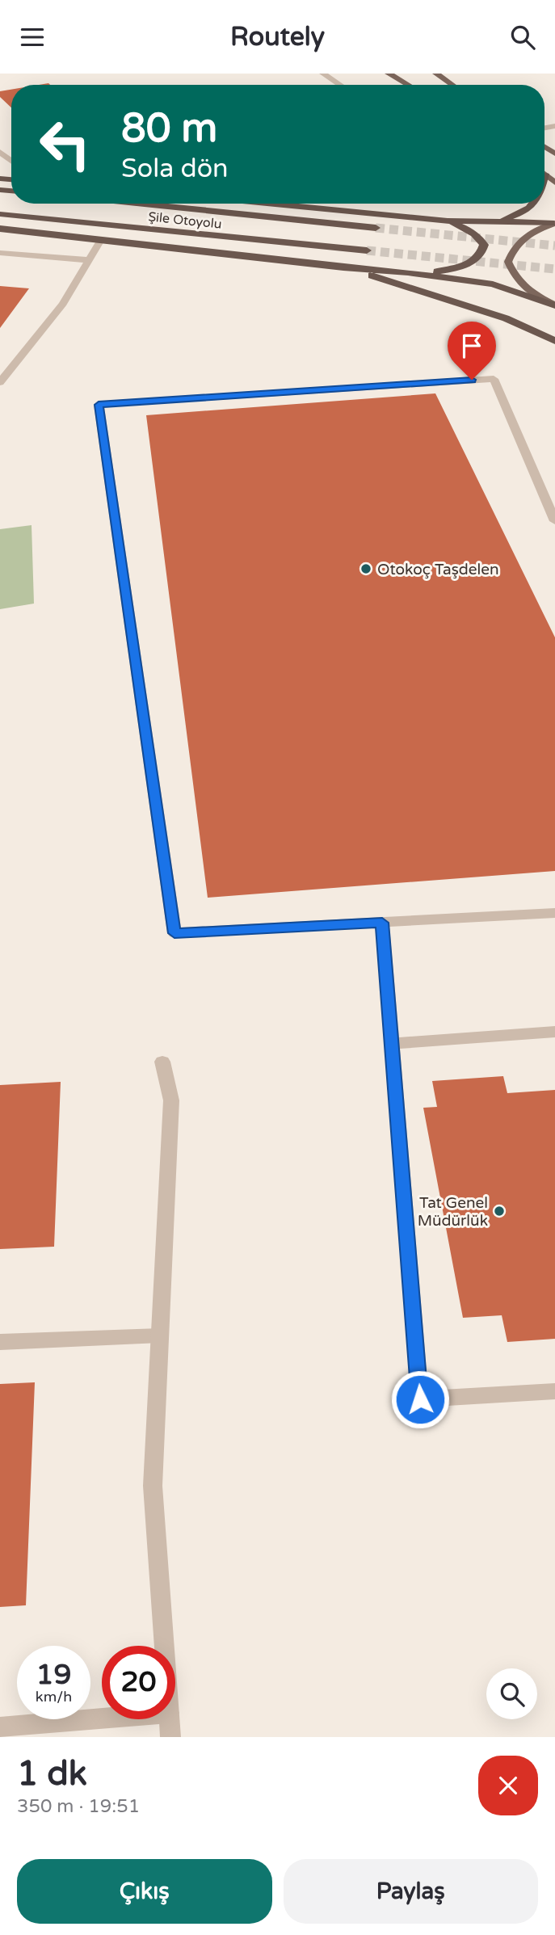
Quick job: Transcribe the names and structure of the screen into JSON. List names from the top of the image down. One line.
{"streets":{"highway":["Şile Otoyolu"]},"places":["Otokoç Taşdelen","Tat Genel Müdürlük"],"page":{"header":"Routely","turn":["80 m","Sola dön"],"speed":"19 km/h","limit":"20","heading":["1 dk","350 m · 19:51"],"buttons":["Çıkış","Paylaş"]}}
